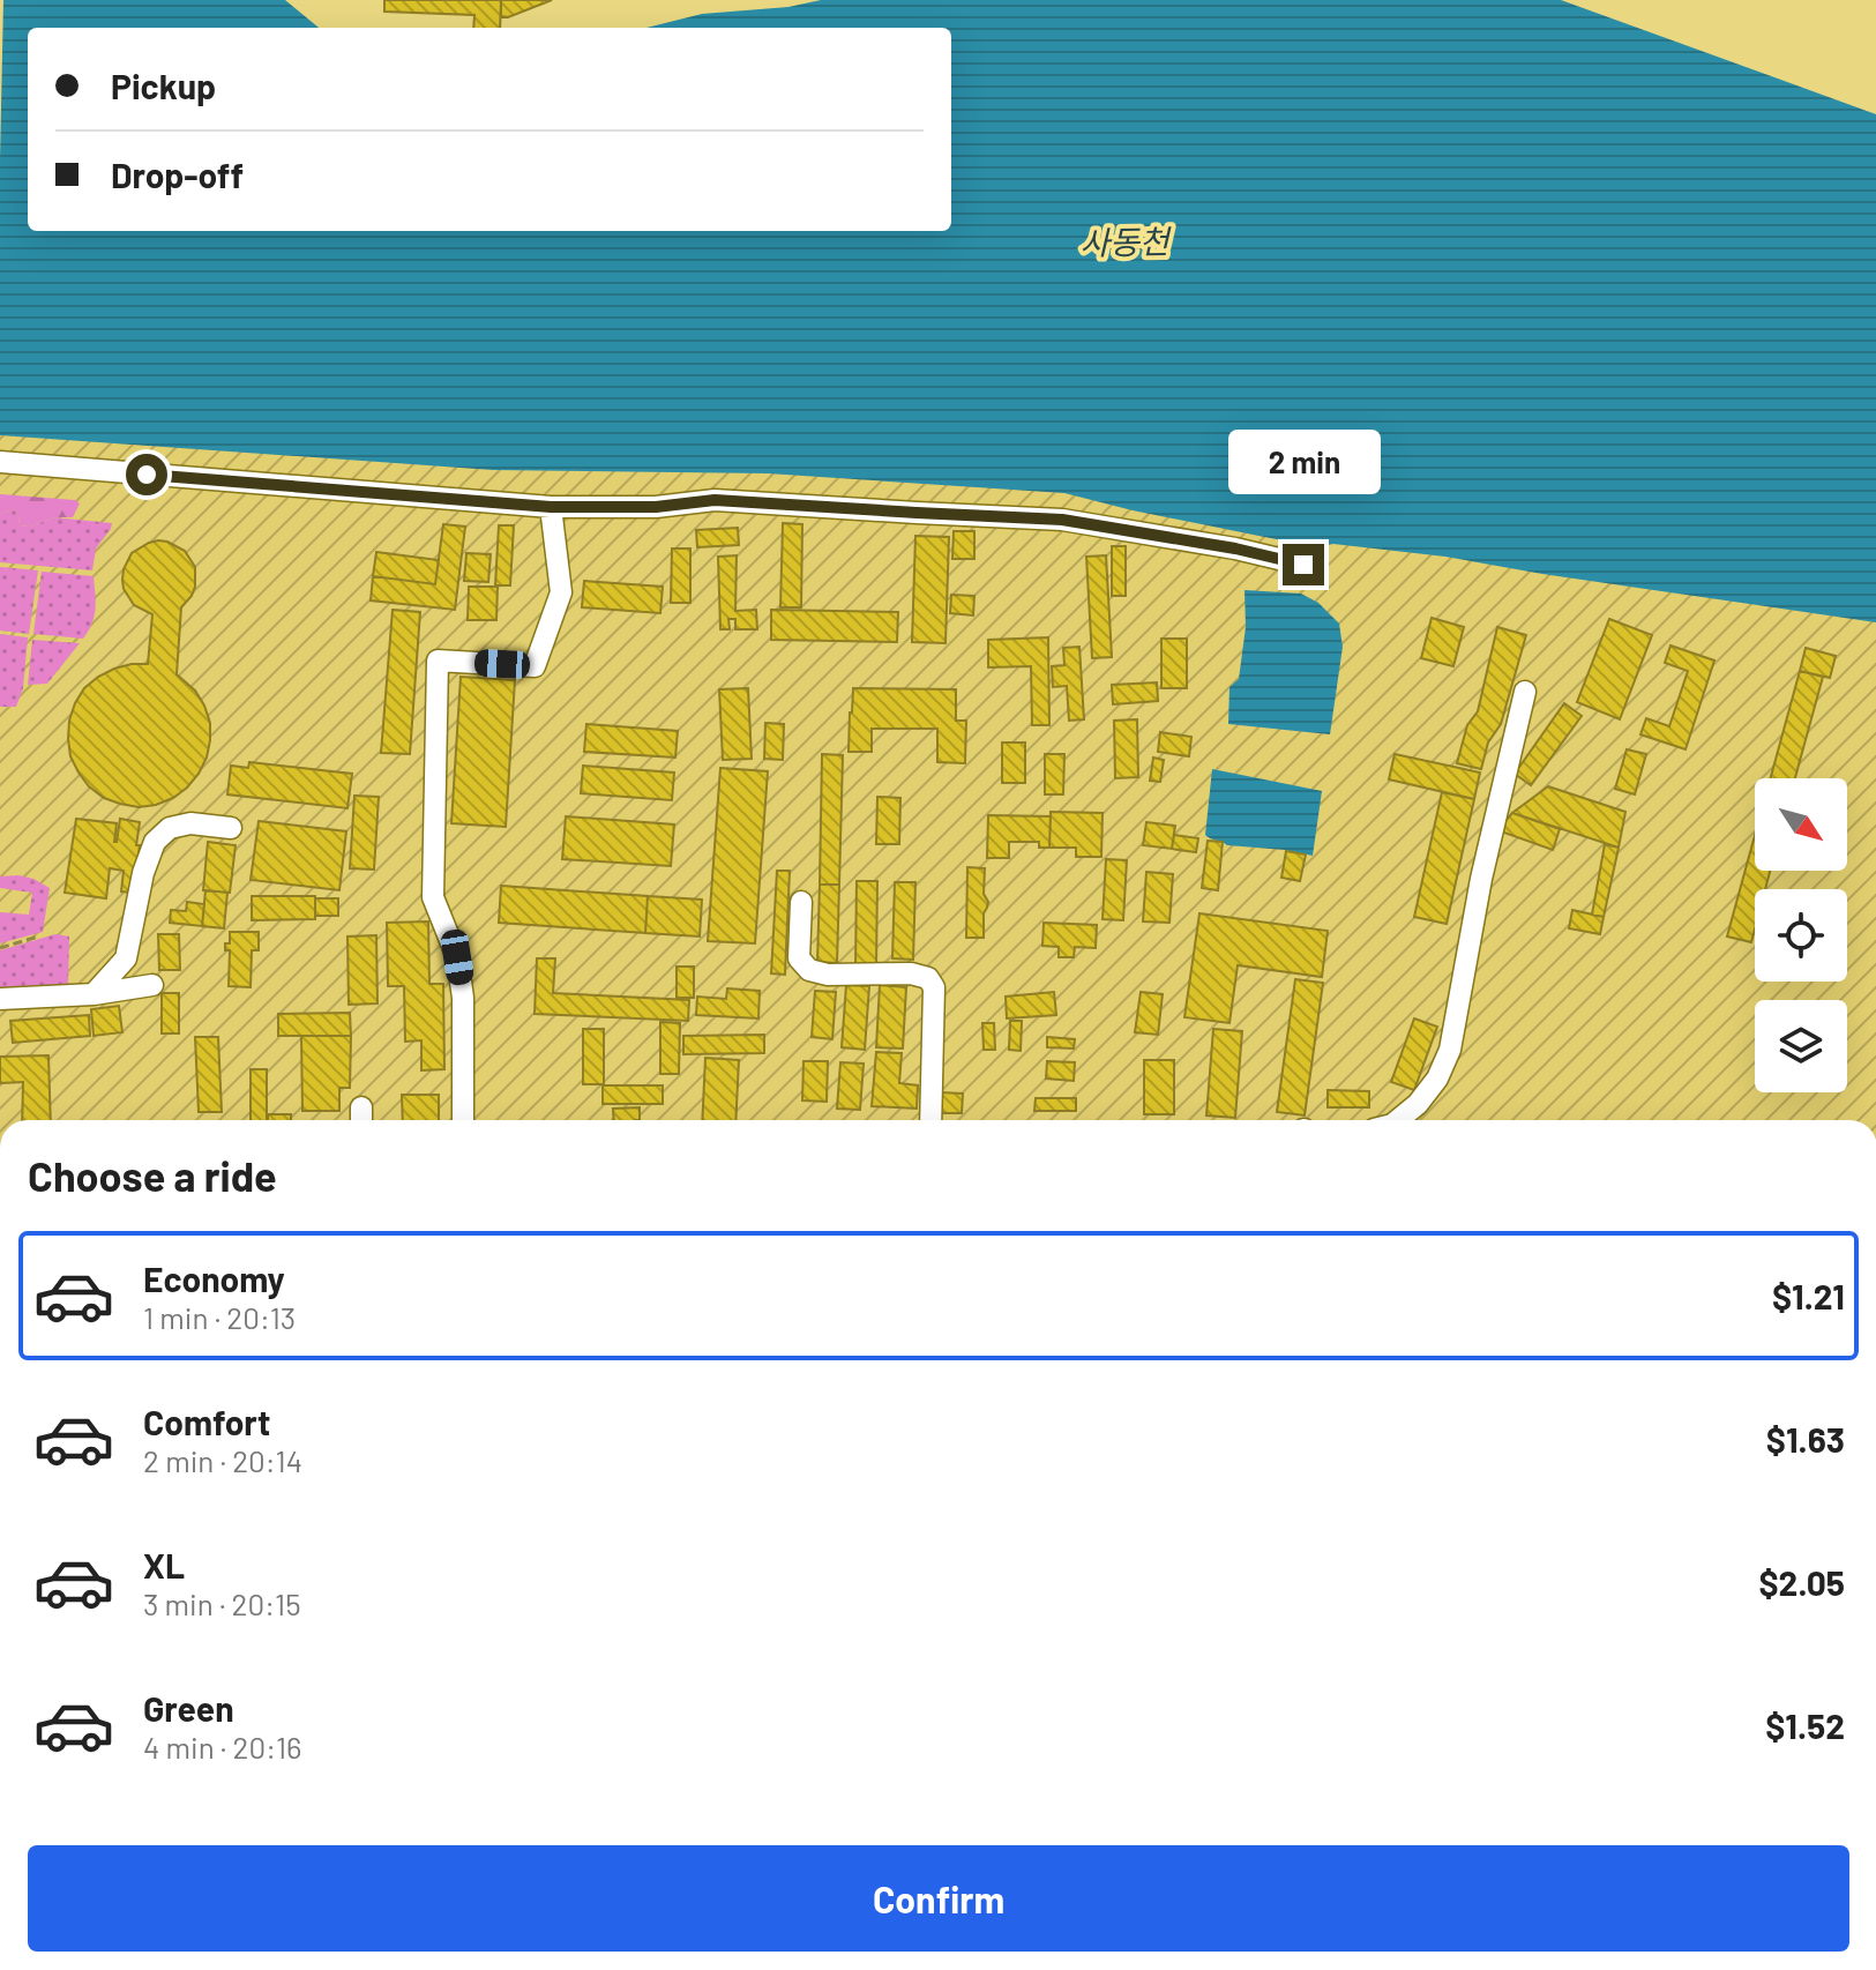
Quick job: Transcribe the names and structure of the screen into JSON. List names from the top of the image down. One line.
{"water":["사동천"],"north":"bottom right","page":{"banner":["Pickup","Drop-off"],"bubble":"2 min","heading":"Choose a ride","list":[{"name":"Economy","note":"1 min · 20:13","value":"$1.21"},{"name":"Comfort","note":"2 min · 20:14","value":"$1.63"},{"name":"XL","note":"3 min · 20:15","value":"$2.05"},{"name":"Green","note":"4 min · 20:16","value":"$1.52"}],"buttons":"Confirm"}}
